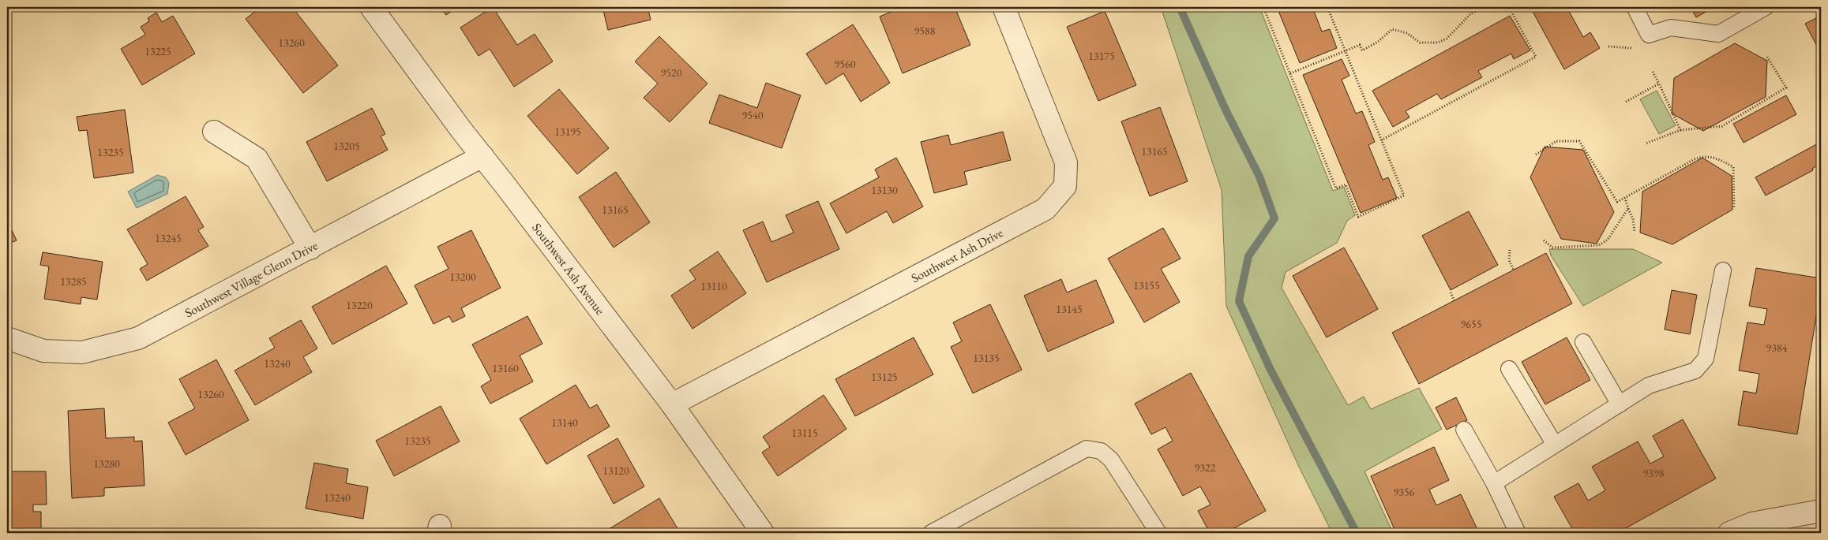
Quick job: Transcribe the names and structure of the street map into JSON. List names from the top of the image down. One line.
{"streets":{"street":["Southwest Ash Drive","Southwest Ash Avenue","Southwest Village Glenn Drive"]},"crossings":[["Southwest Ash Drive","Southwest Ash Avenue"],["Southwest Ash Avenue","Southwest Village Glenn Drive"]],"house_numbers":["9588","13260","13225","13175","9560","9520","9540","13195","13205","13165","13235","13130","13165","13245","13200","13285","13155","13110","13220","13145","9655","9384","13135","13240","13160","13125","13260","13140","13115","13235","13280","9322","13120","9398","9356","13240"]}
